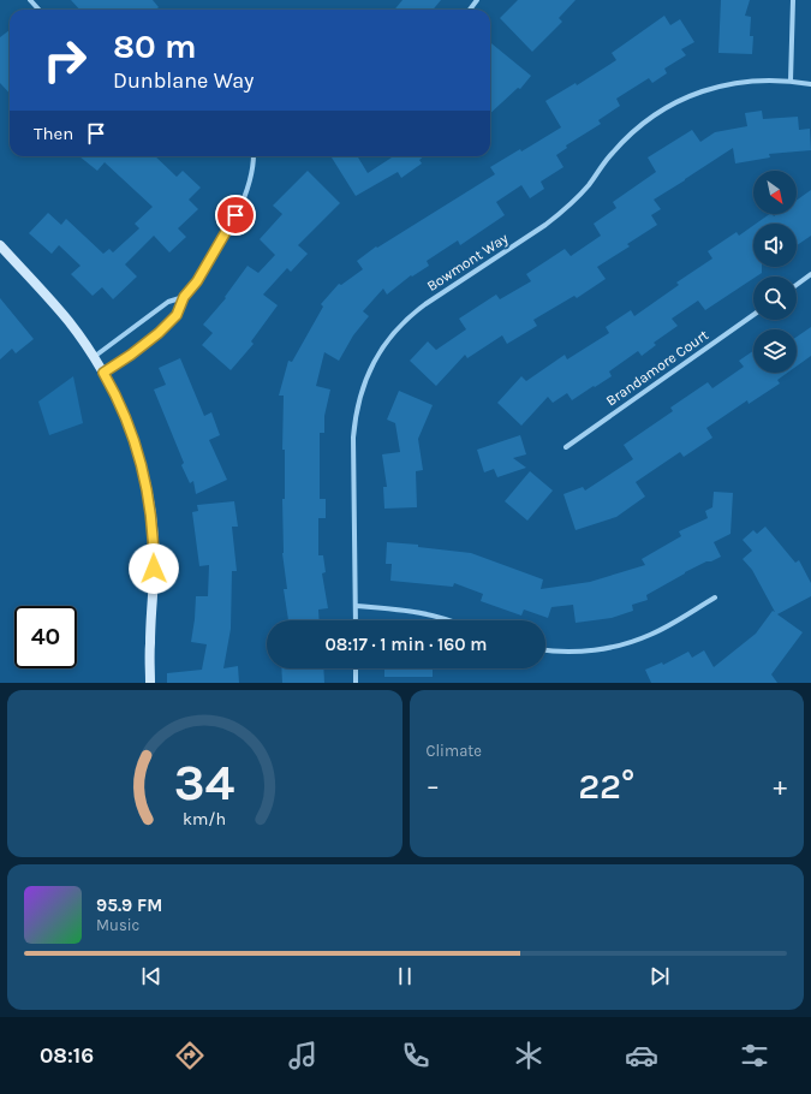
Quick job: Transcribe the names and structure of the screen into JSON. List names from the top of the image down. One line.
{"streets":{"street":["Bowmont Way","Brandamore Court"]},"north":"bottom right","page":{"turn":["80 m","Dunblane Way"],"then":"Then","limit":"40","trip":"08:17 · 1 min · 160 m","tile":"Climate","heat":["−","22°","+"],"song":["95.9 FM","Music"],"tabs":"08:16","gauge":["34","km/h"]}}
